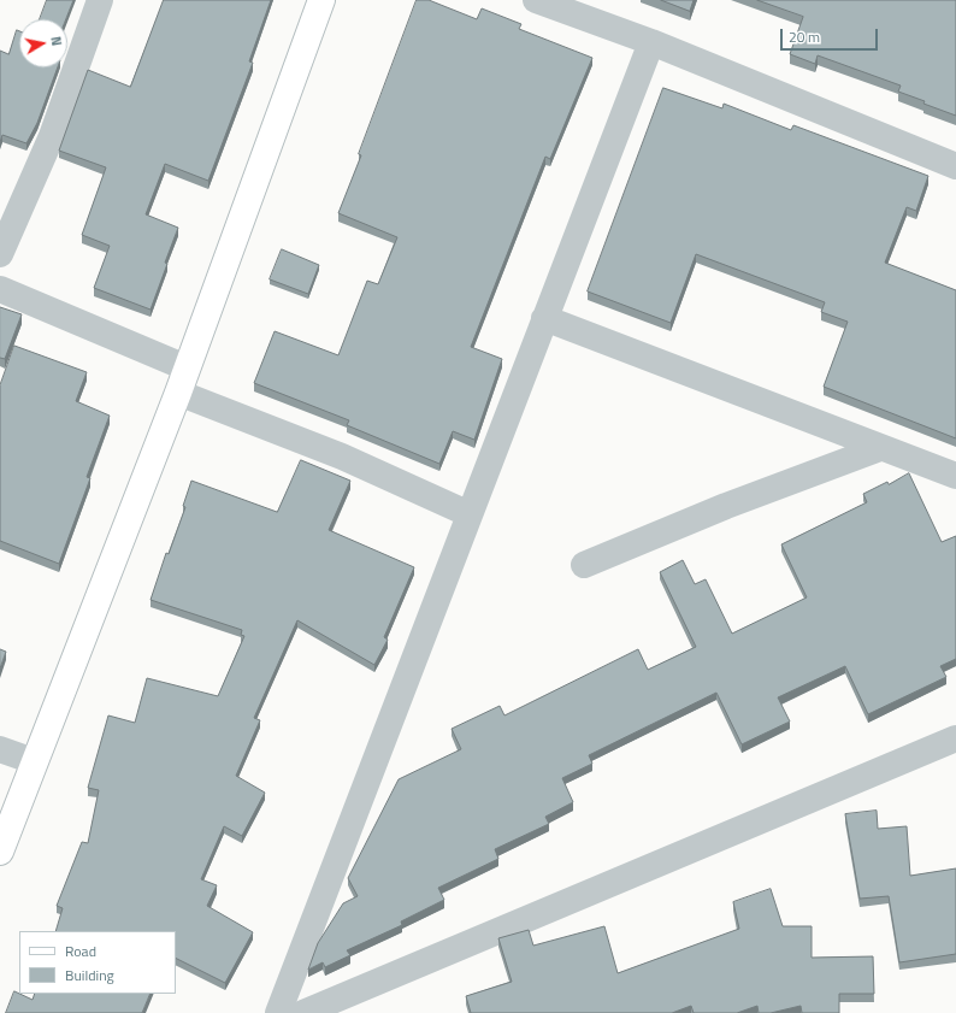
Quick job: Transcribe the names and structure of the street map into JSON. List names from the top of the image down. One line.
{"legend":["Road","Building"],"scale_bar":"20 m","north":"right"}
